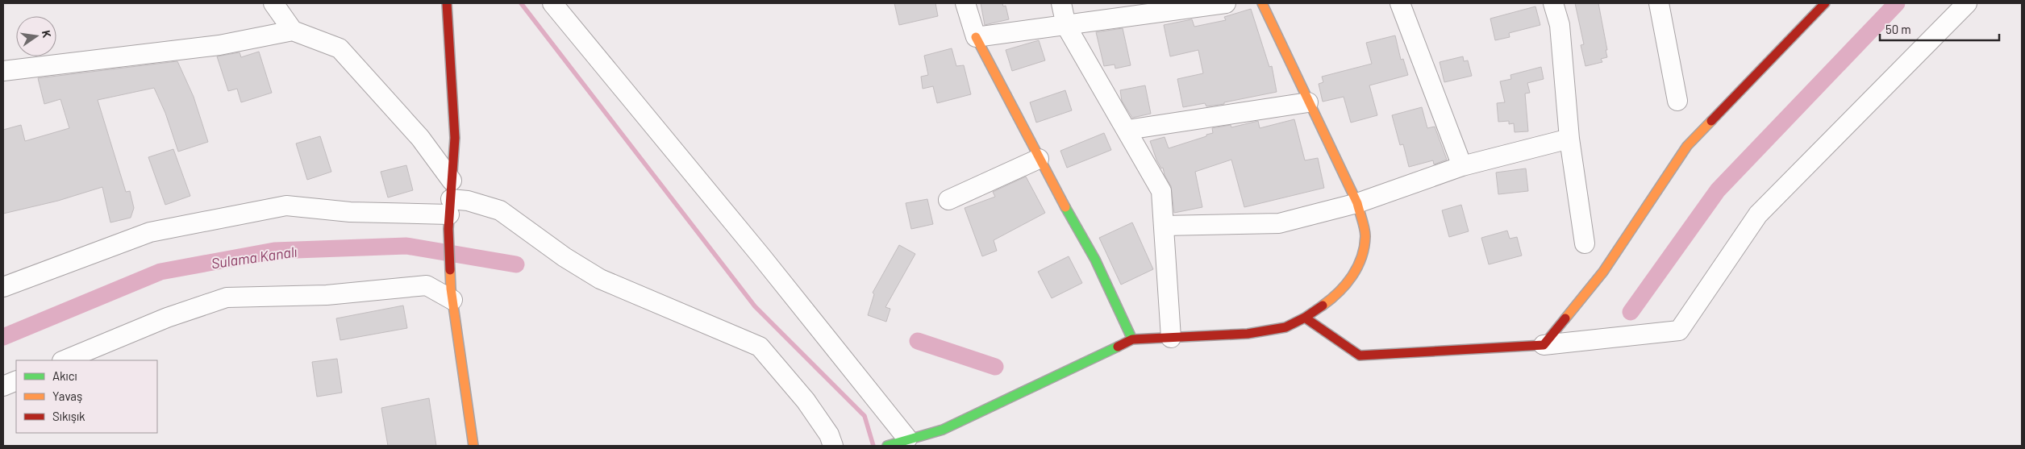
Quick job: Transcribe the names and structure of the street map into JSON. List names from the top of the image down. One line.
{"water":["Sulama Kanalı"],"legend":["Akıcı","Yavaş","Sıkışık"],"scale_bar":"50 m","north":"right"}
